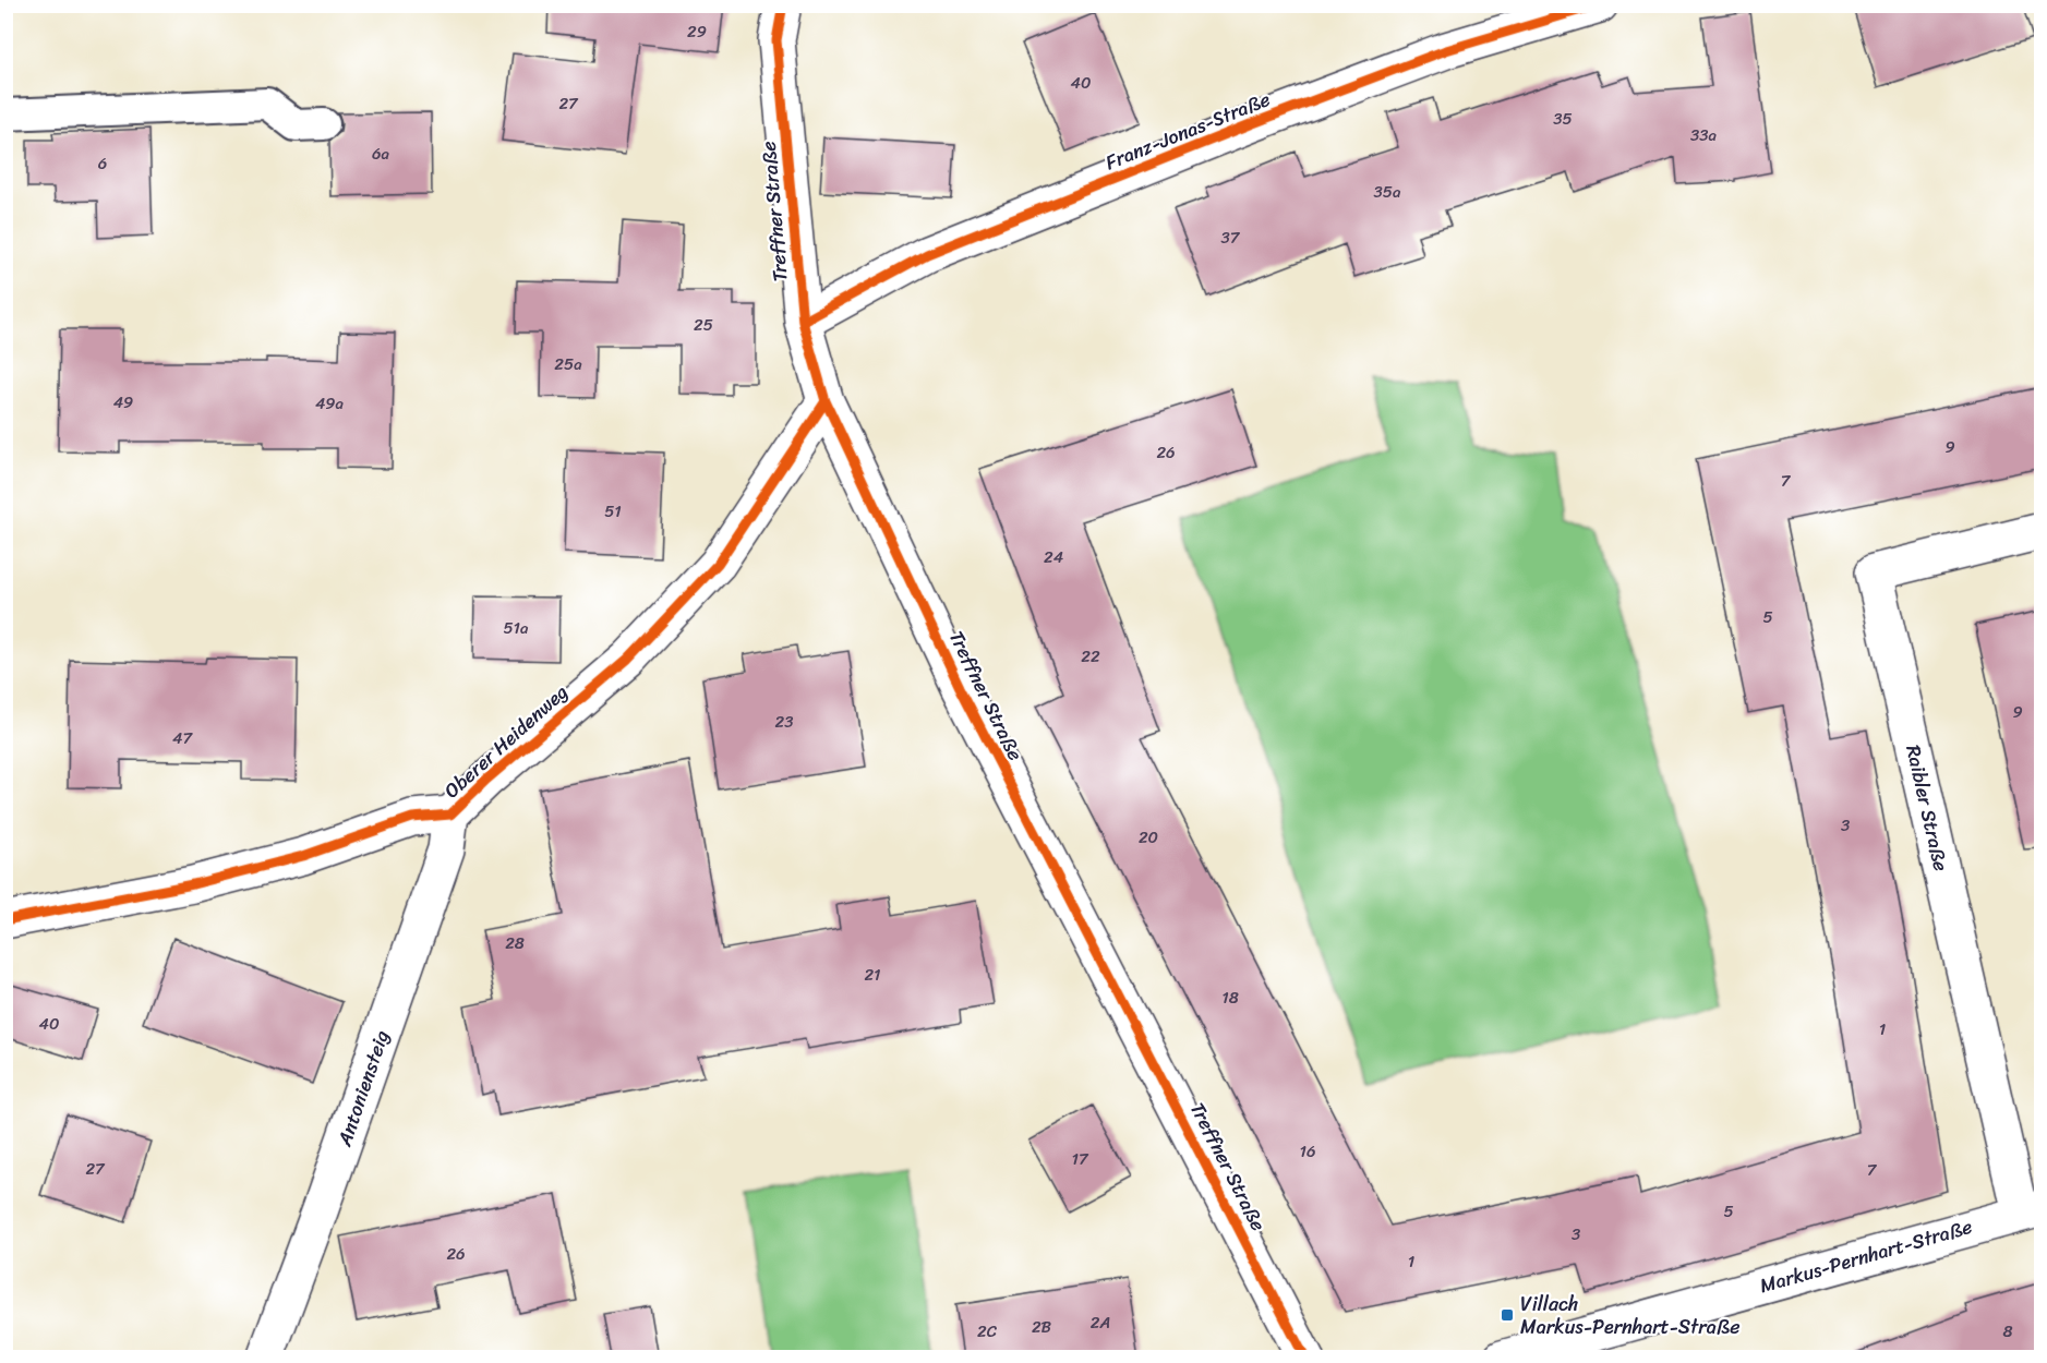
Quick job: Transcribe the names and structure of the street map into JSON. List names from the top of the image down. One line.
{"streets":{"street":["Franz-Jonas-Straße","Treffner Straße","Oberer Heidenweg","Raibler Straße","Antoniensteig","Markus-Pernhart-Straße"]},"crossings":[["Franz-Jonas-Straße","Treffner Straße"],["Treffner Straße","Oberer Heidenweg"],["Oberer Heidenweg","Antoniensteig"],["Raibler Straße","Markus-Pernhart-Straße"]],"places":{"transit":["Villach Markus-Pernhart-Straße"]},"house_numbers":["29","40","27","35","33a","6a","6","35a","37","25","25a","49","49a","9","26","7","51","24","5","51a","22","9","23","47","3","20","28","21","18","40","1","16","17","27","7","5","3","26","1","2A","2B","2C","8"]}
